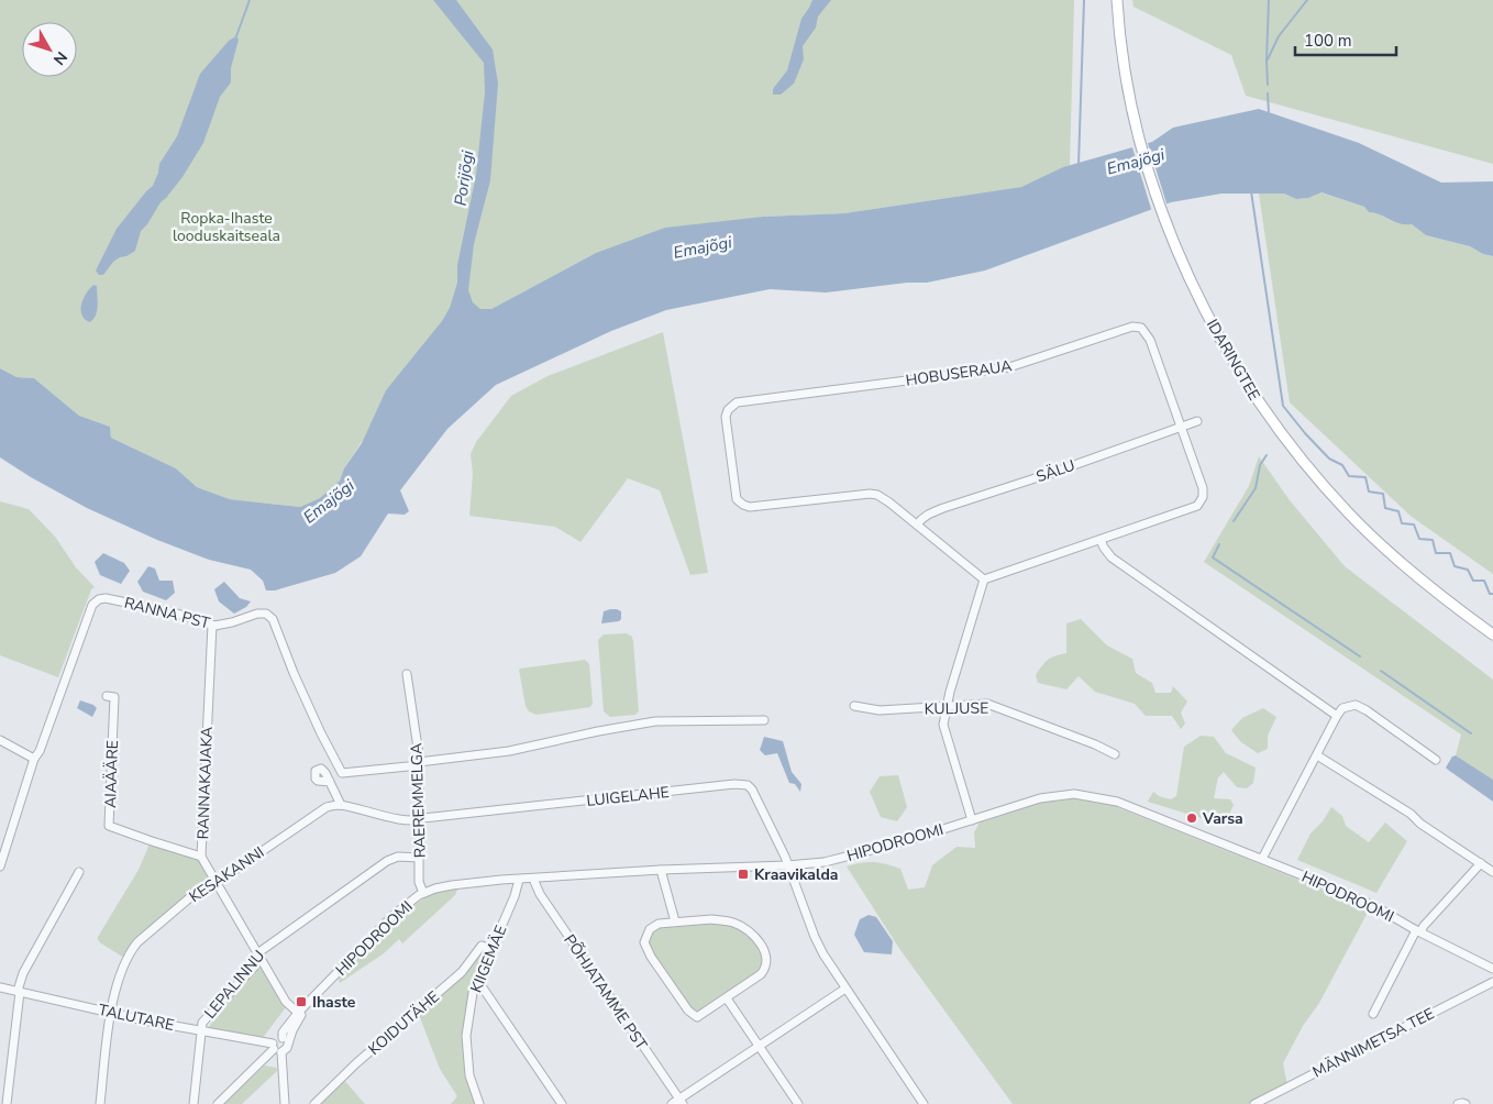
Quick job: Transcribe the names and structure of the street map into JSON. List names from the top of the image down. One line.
{"streets":{"main road":["IDARINGTEE"],"street":["HOBUSERAUA","SÄLU","RANNA PST","KULJUSE","AIAÄÄRE","RANNAKAJAKA","LUIGELAHE","RAEREMMELGA","HIPODROOMI","KESAKANNI","KIIGEMÄE","LEPALINNU","PÕHJATAMME PST","TALUTARE","KOIDUTÄHE","MÄNNIMETSA TEE"]},"crossings":[["HOBUSERAUA","SÄLU"],["RANNA PST","RANNAKAJAKA"],["RANNA PST","RAEREMMELGA"],["AIAÄÄRE","RANNAKAJAKA"],["RANNAKAJAKA","HIPODROOMI"],["RANNAKAJAKA","KESAKANNI"],["RANNAKAJAKA","LEPALINNU"],["LUIGELAHE","RAEREMMELGA"],["LUIGELAHE","HIPODROOMI"],["RAEREMMELGA","HIPODROOMI"],["RAEREMMELGA","LEPALINNU"],["HIPODROOMI","KIIGEMÄE"],["HIPODROOMI","PÕHJATAMME PST"],["KESAKANNI","TALUTARE"],["KIIGEMÄE","KOIDUTÄHE"],["LEPALINNU","TALUTARE"]],"water":["Emajõgi","Porijõgi"],"parks":["Ropka-Ihaste looduskaitseala"],"places":{"other":["Varsa"],"transit":["Kraavikalda","Ihaste"]},"scale_bar":"100 m","north":"bottom right"}
